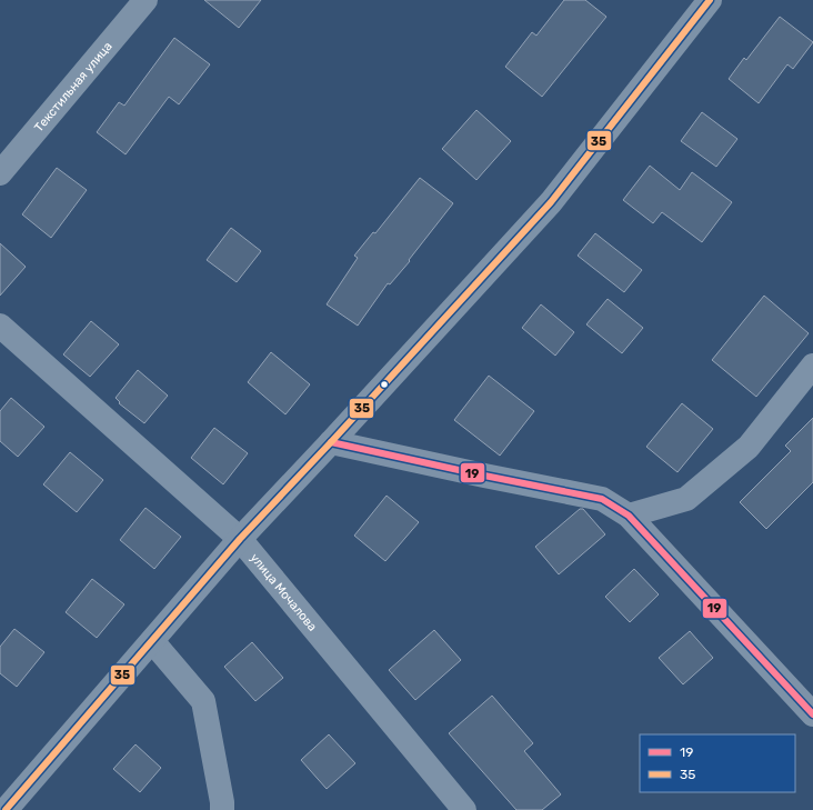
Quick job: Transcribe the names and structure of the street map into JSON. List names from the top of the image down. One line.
{"streets":{"street":["Текстильная улица","улица Мочалова"]},"lines":["transit line 35","transit line 19"],"legend":["19","35"]}
